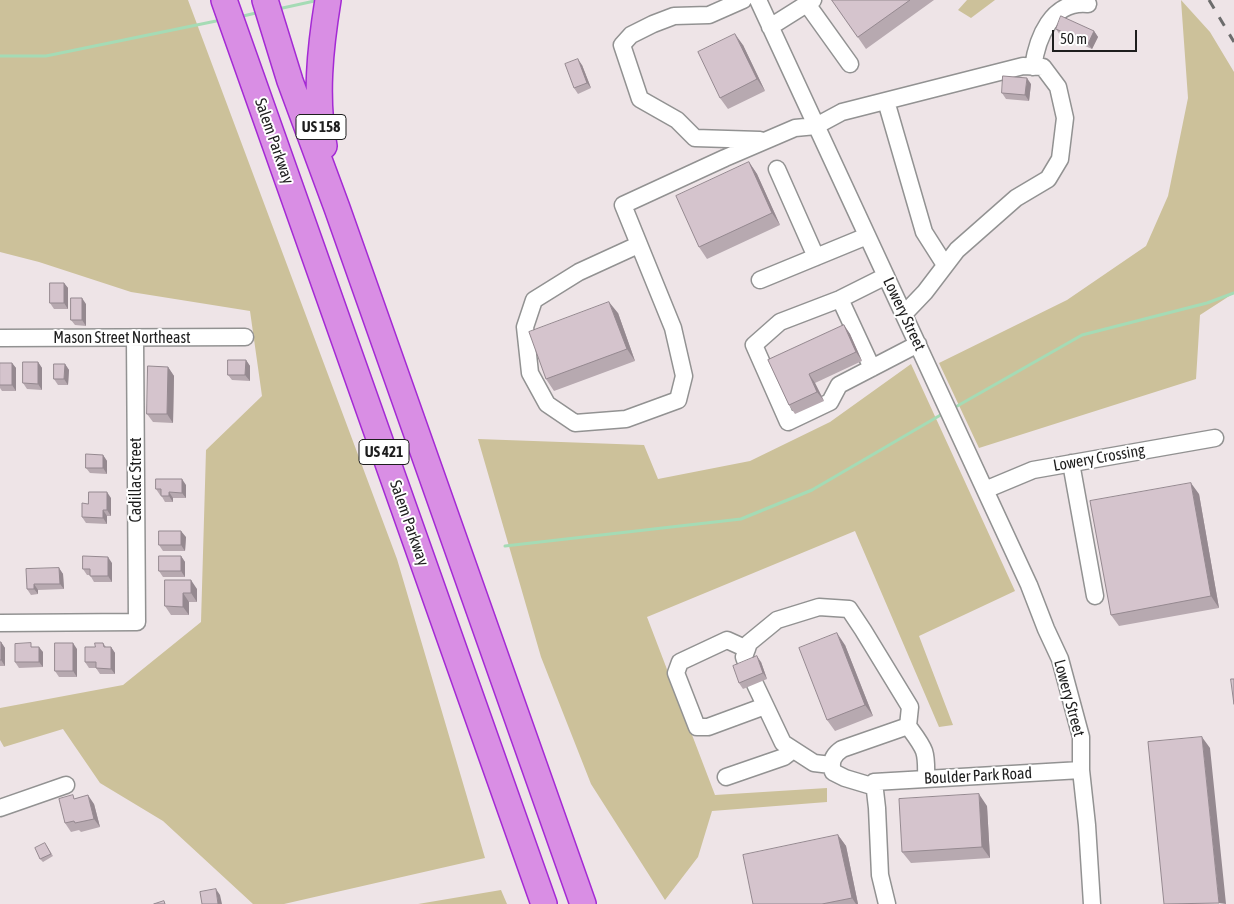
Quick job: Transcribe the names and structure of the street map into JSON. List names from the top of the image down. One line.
{"streets":{"highway":["US 158","Salem Parkway","US 421"],"street":["Lowery Street","Mason Street Northeast","Lowery Crossing","Cadillac Street","Boulder Park Road"]},"crossings":[["US 158","US 421"],["Lowery Street","Lowery Crossing"],["Lowery Street","Boulder Park Road"],["Mason Street Northeast","Cadillac Street"]],"scale_bar":"50 m"}
